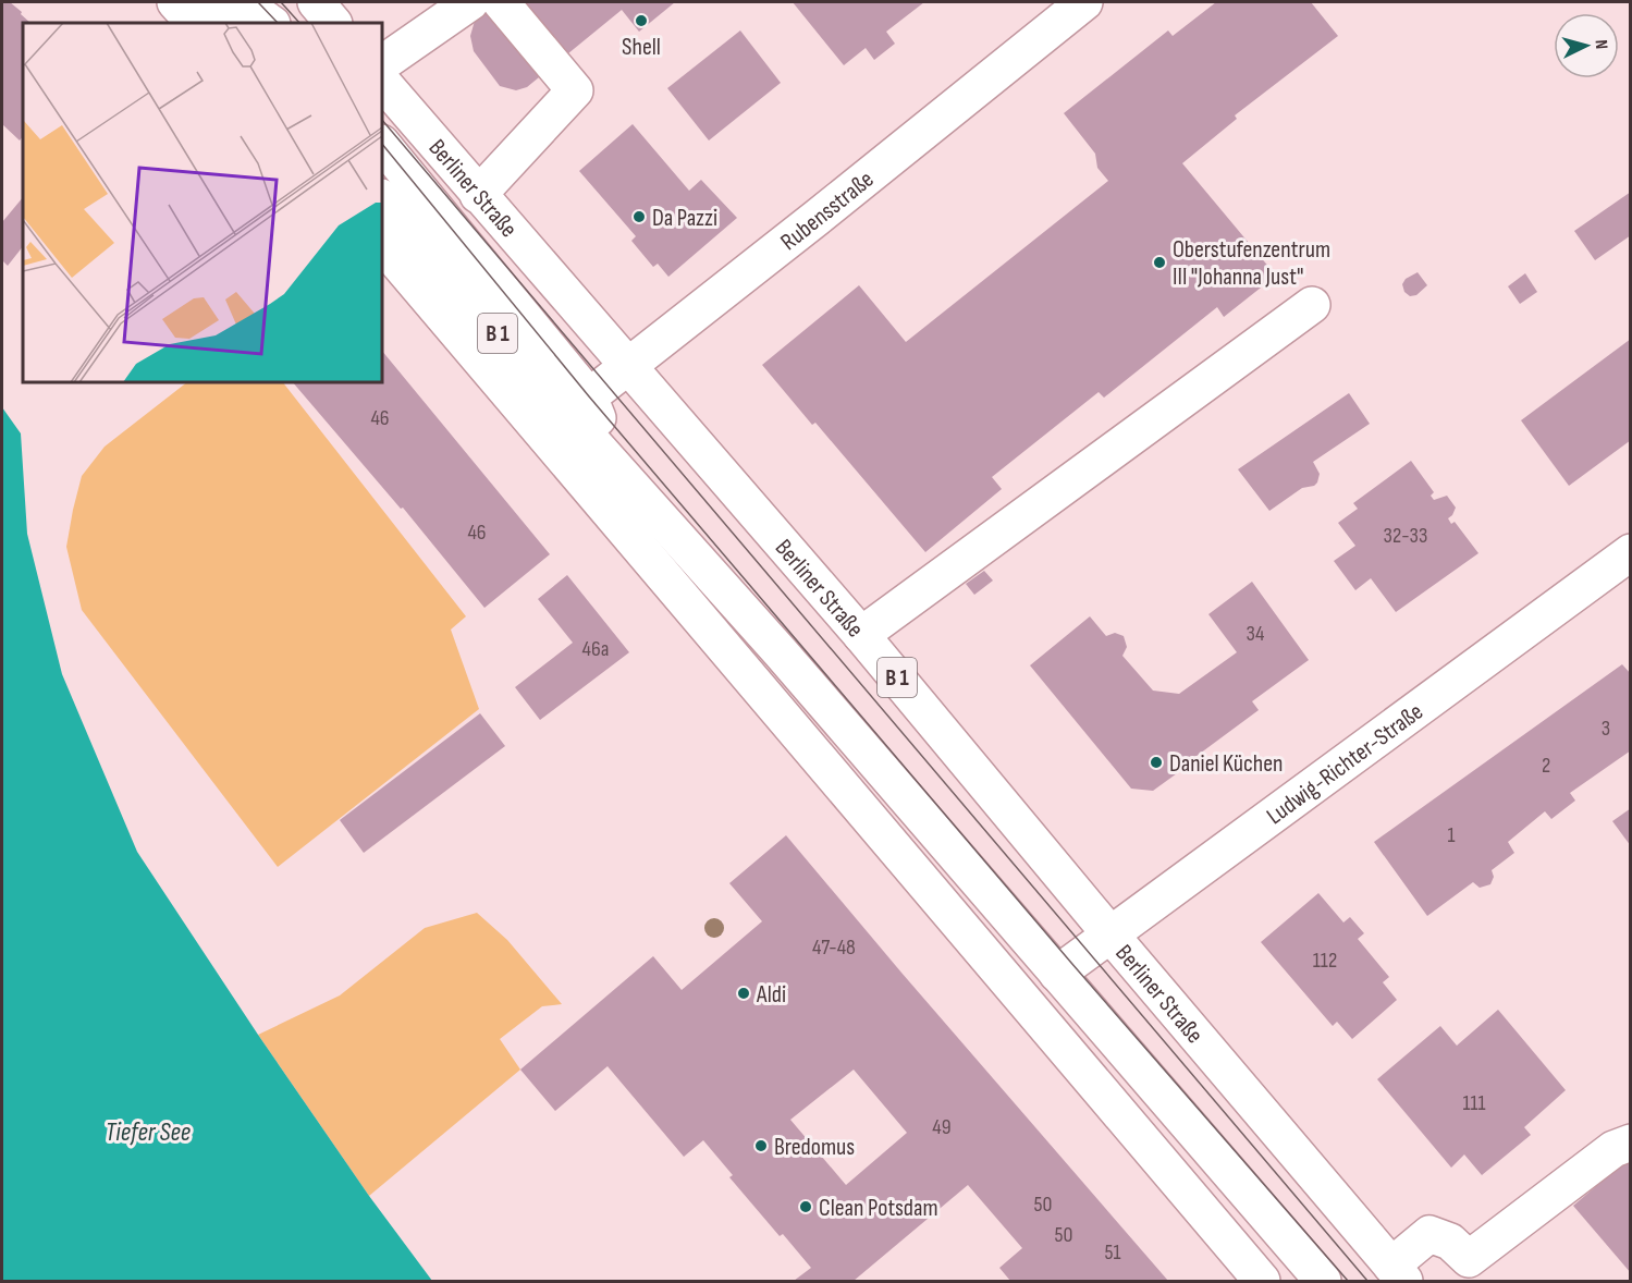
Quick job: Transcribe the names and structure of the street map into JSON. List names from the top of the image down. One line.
{"streets":{"main road":["Berliner Straße","Rubensstraße","B 1","Ludwig-Richter-Straße"]},"crossings":[["Berliner Straße","Rubensstraße"],["Berliner Straße","Ludwig-Richter-Straße"],["Rubensstraße","B 1"],["B 1","Ludwig-Richter-Straße"]],"water":["Tiefer See"],"places":["Shell","Da Pazzi","Oberstufenzentrum III \"Johanna Just\"","Daniel Küchen","Aldi","Bredomus","Clean Potsdam"],"house_numbers":["46","46","32-33","34","46a","3","2","1","47-48","112","111","49","50","50","51"],"north":"right"}
